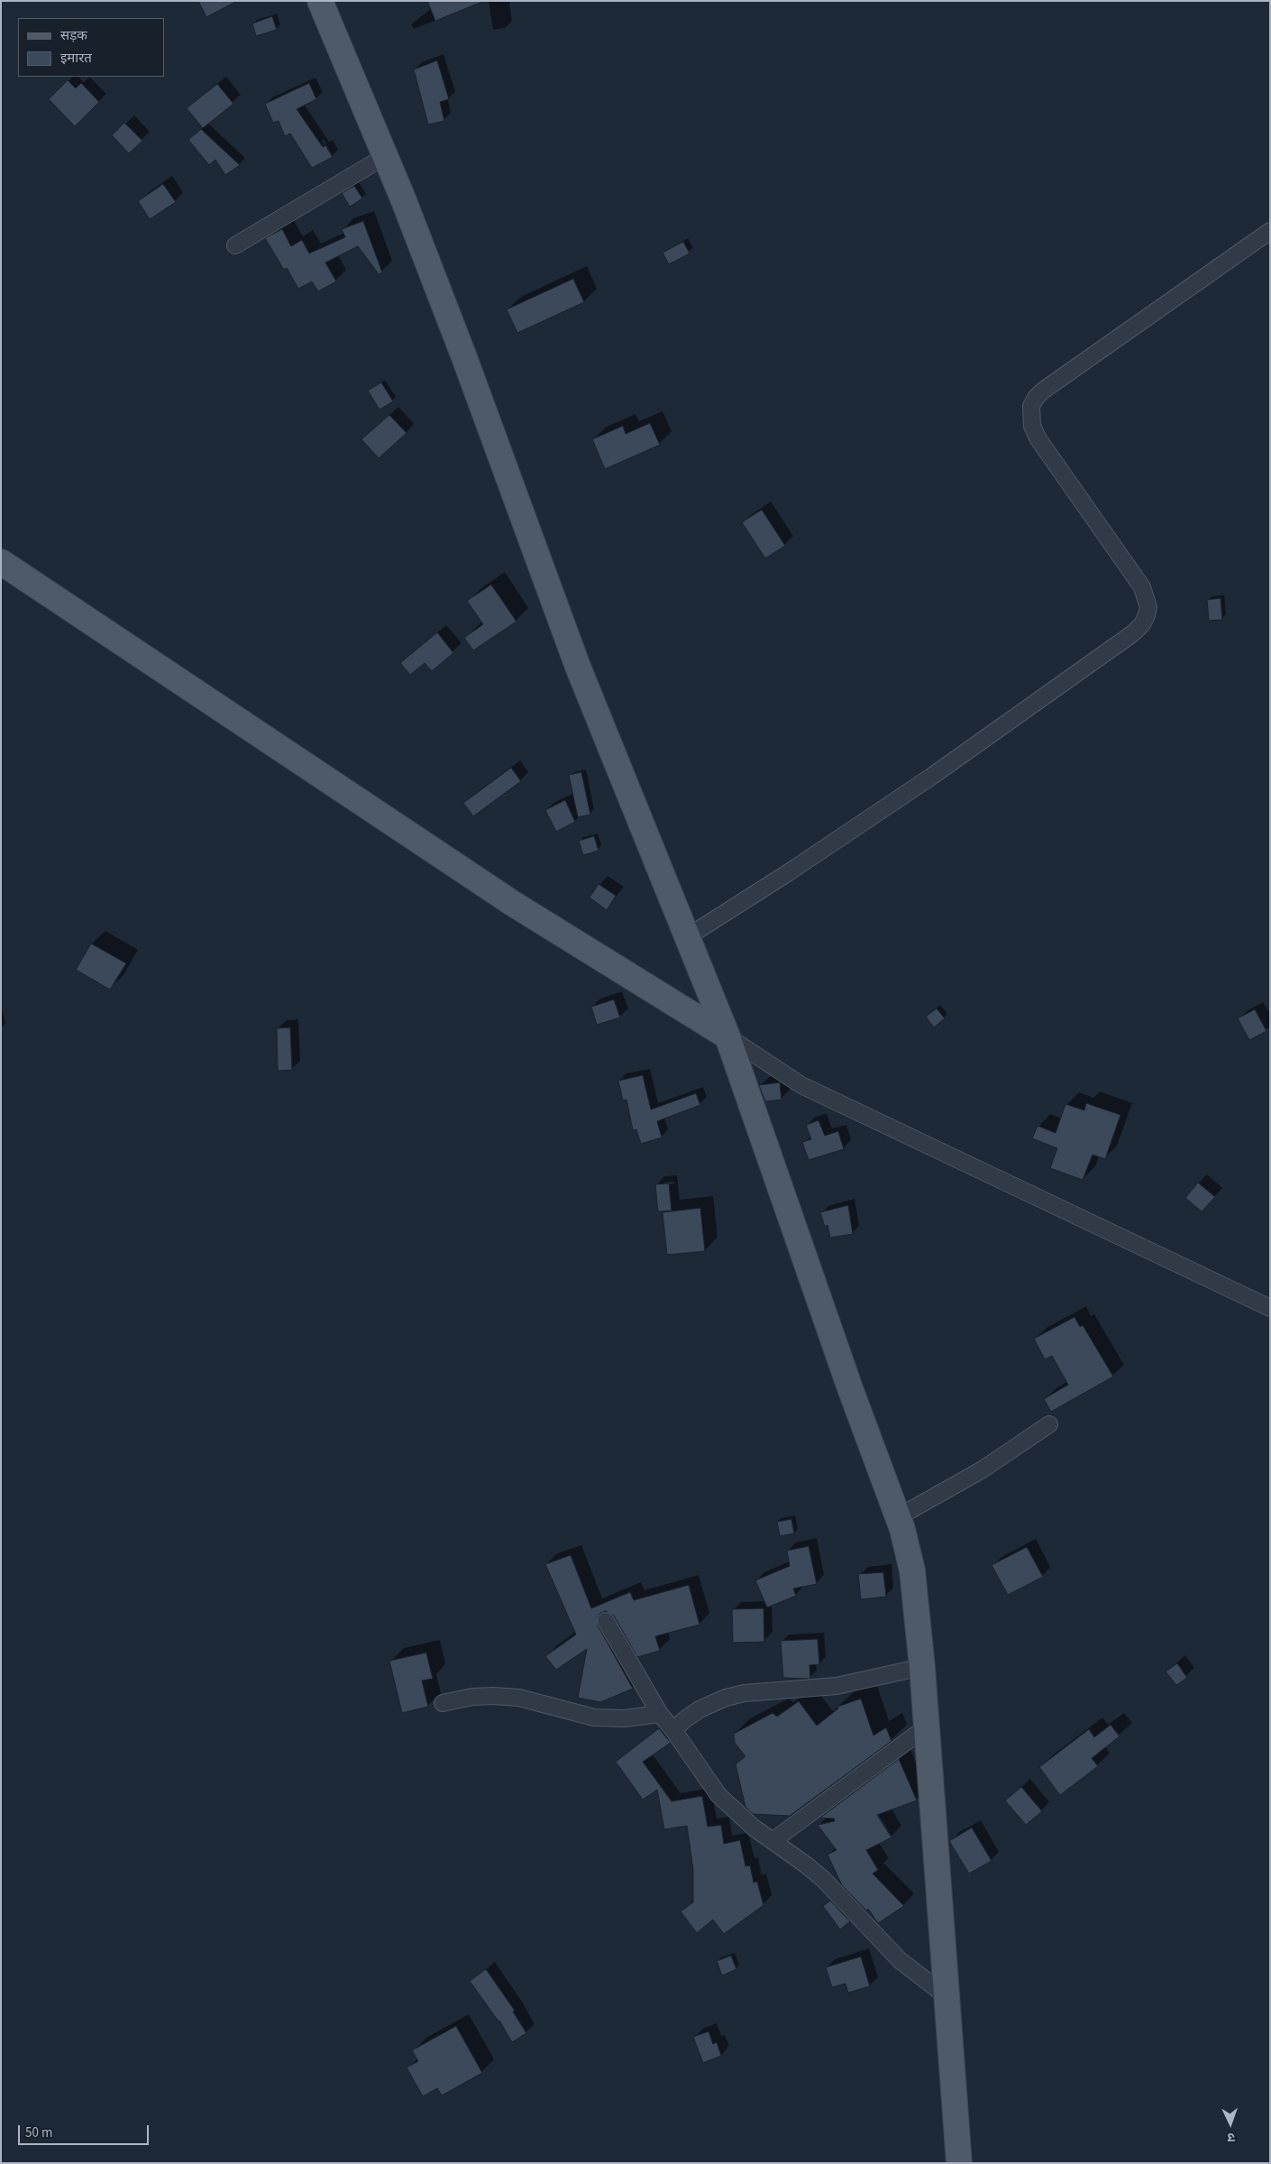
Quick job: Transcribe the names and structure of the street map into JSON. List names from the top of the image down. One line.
{"legend":["सड़क","इमारत"],"scale_bar":"50 m","north":"bottom"}
